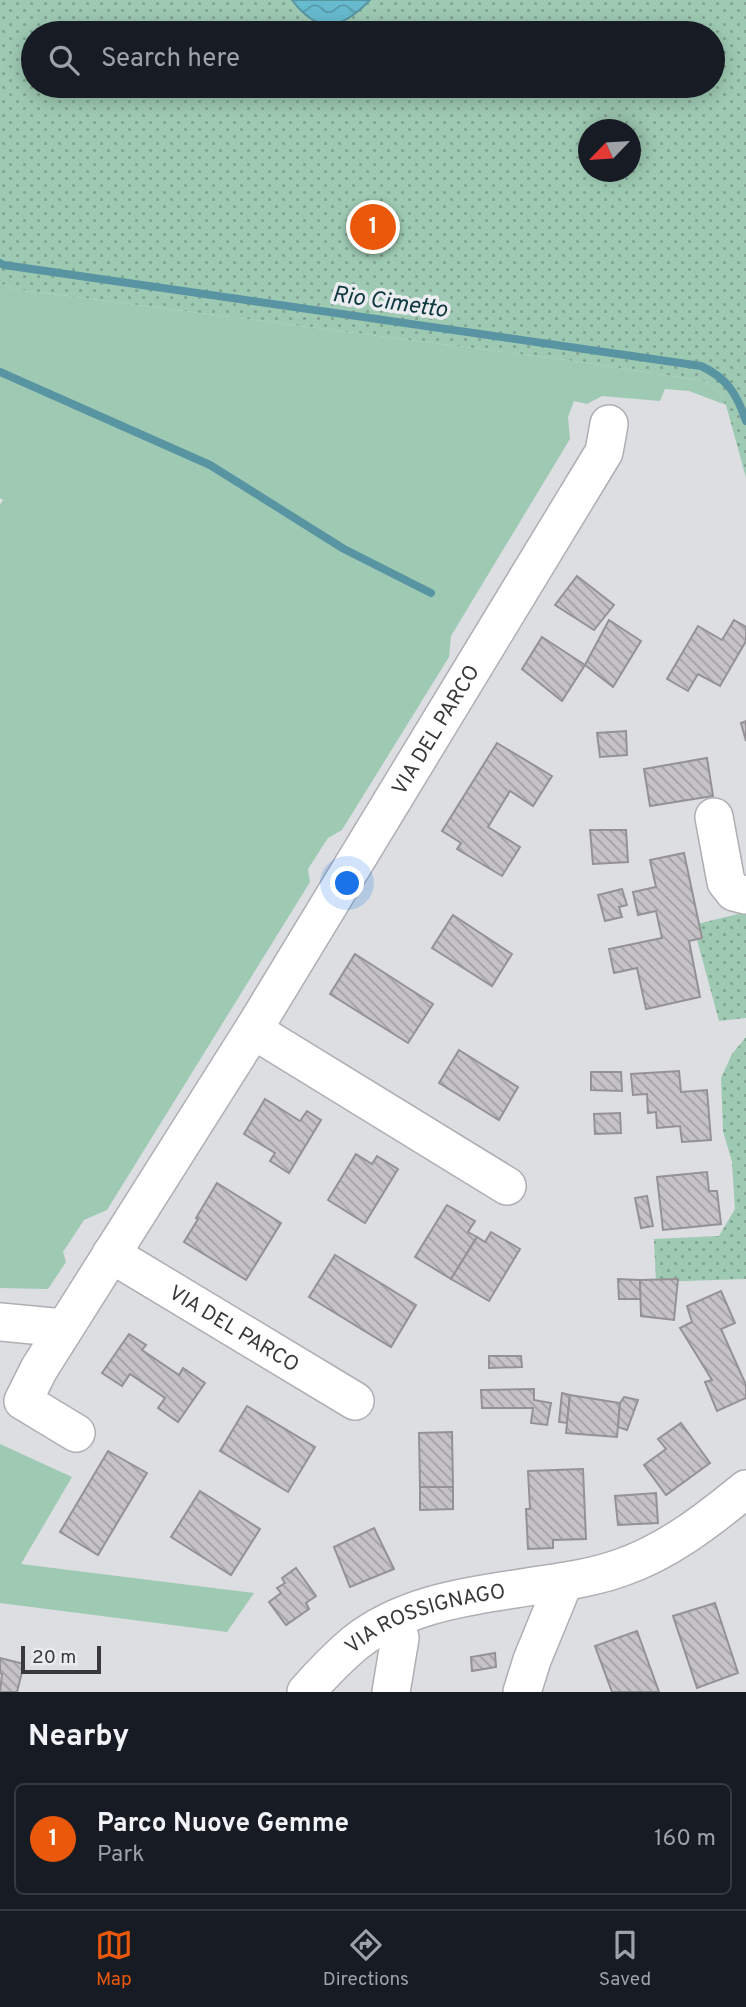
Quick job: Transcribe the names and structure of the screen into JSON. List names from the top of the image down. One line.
{"streets":{"street":["VIA DEL PARCO","VIA ROSSIGNAGO"]},"water":["Rio Cimetto"],"scale_bar":"20 m","north":"bottom left","page":{"search":"Search here","pins":"1","scale":"20 m","heading":"Nearby","list":[{"mark":"1","name":"Parco Nuove Gemme","note":"Park","value":"160 m"}],"nav":["Map","Directions","Saved"]}}
